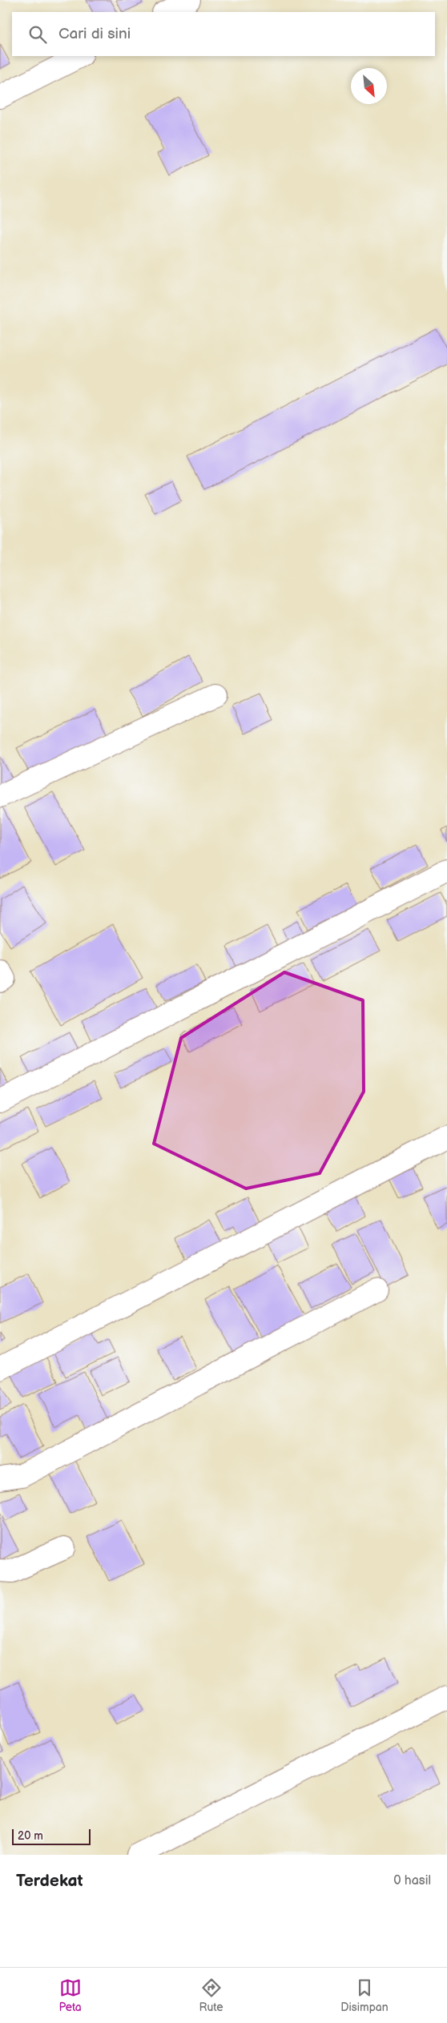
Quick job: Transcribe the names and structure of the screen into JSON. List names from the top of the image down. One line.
{"scale_bar":"20 m","north":"bottom right","page":{"search":"Cari di sini","scale":"20 m","heading":["Terdekat","0 hasil"],"nav":["Peta","Rute","Disimpan"]}}
